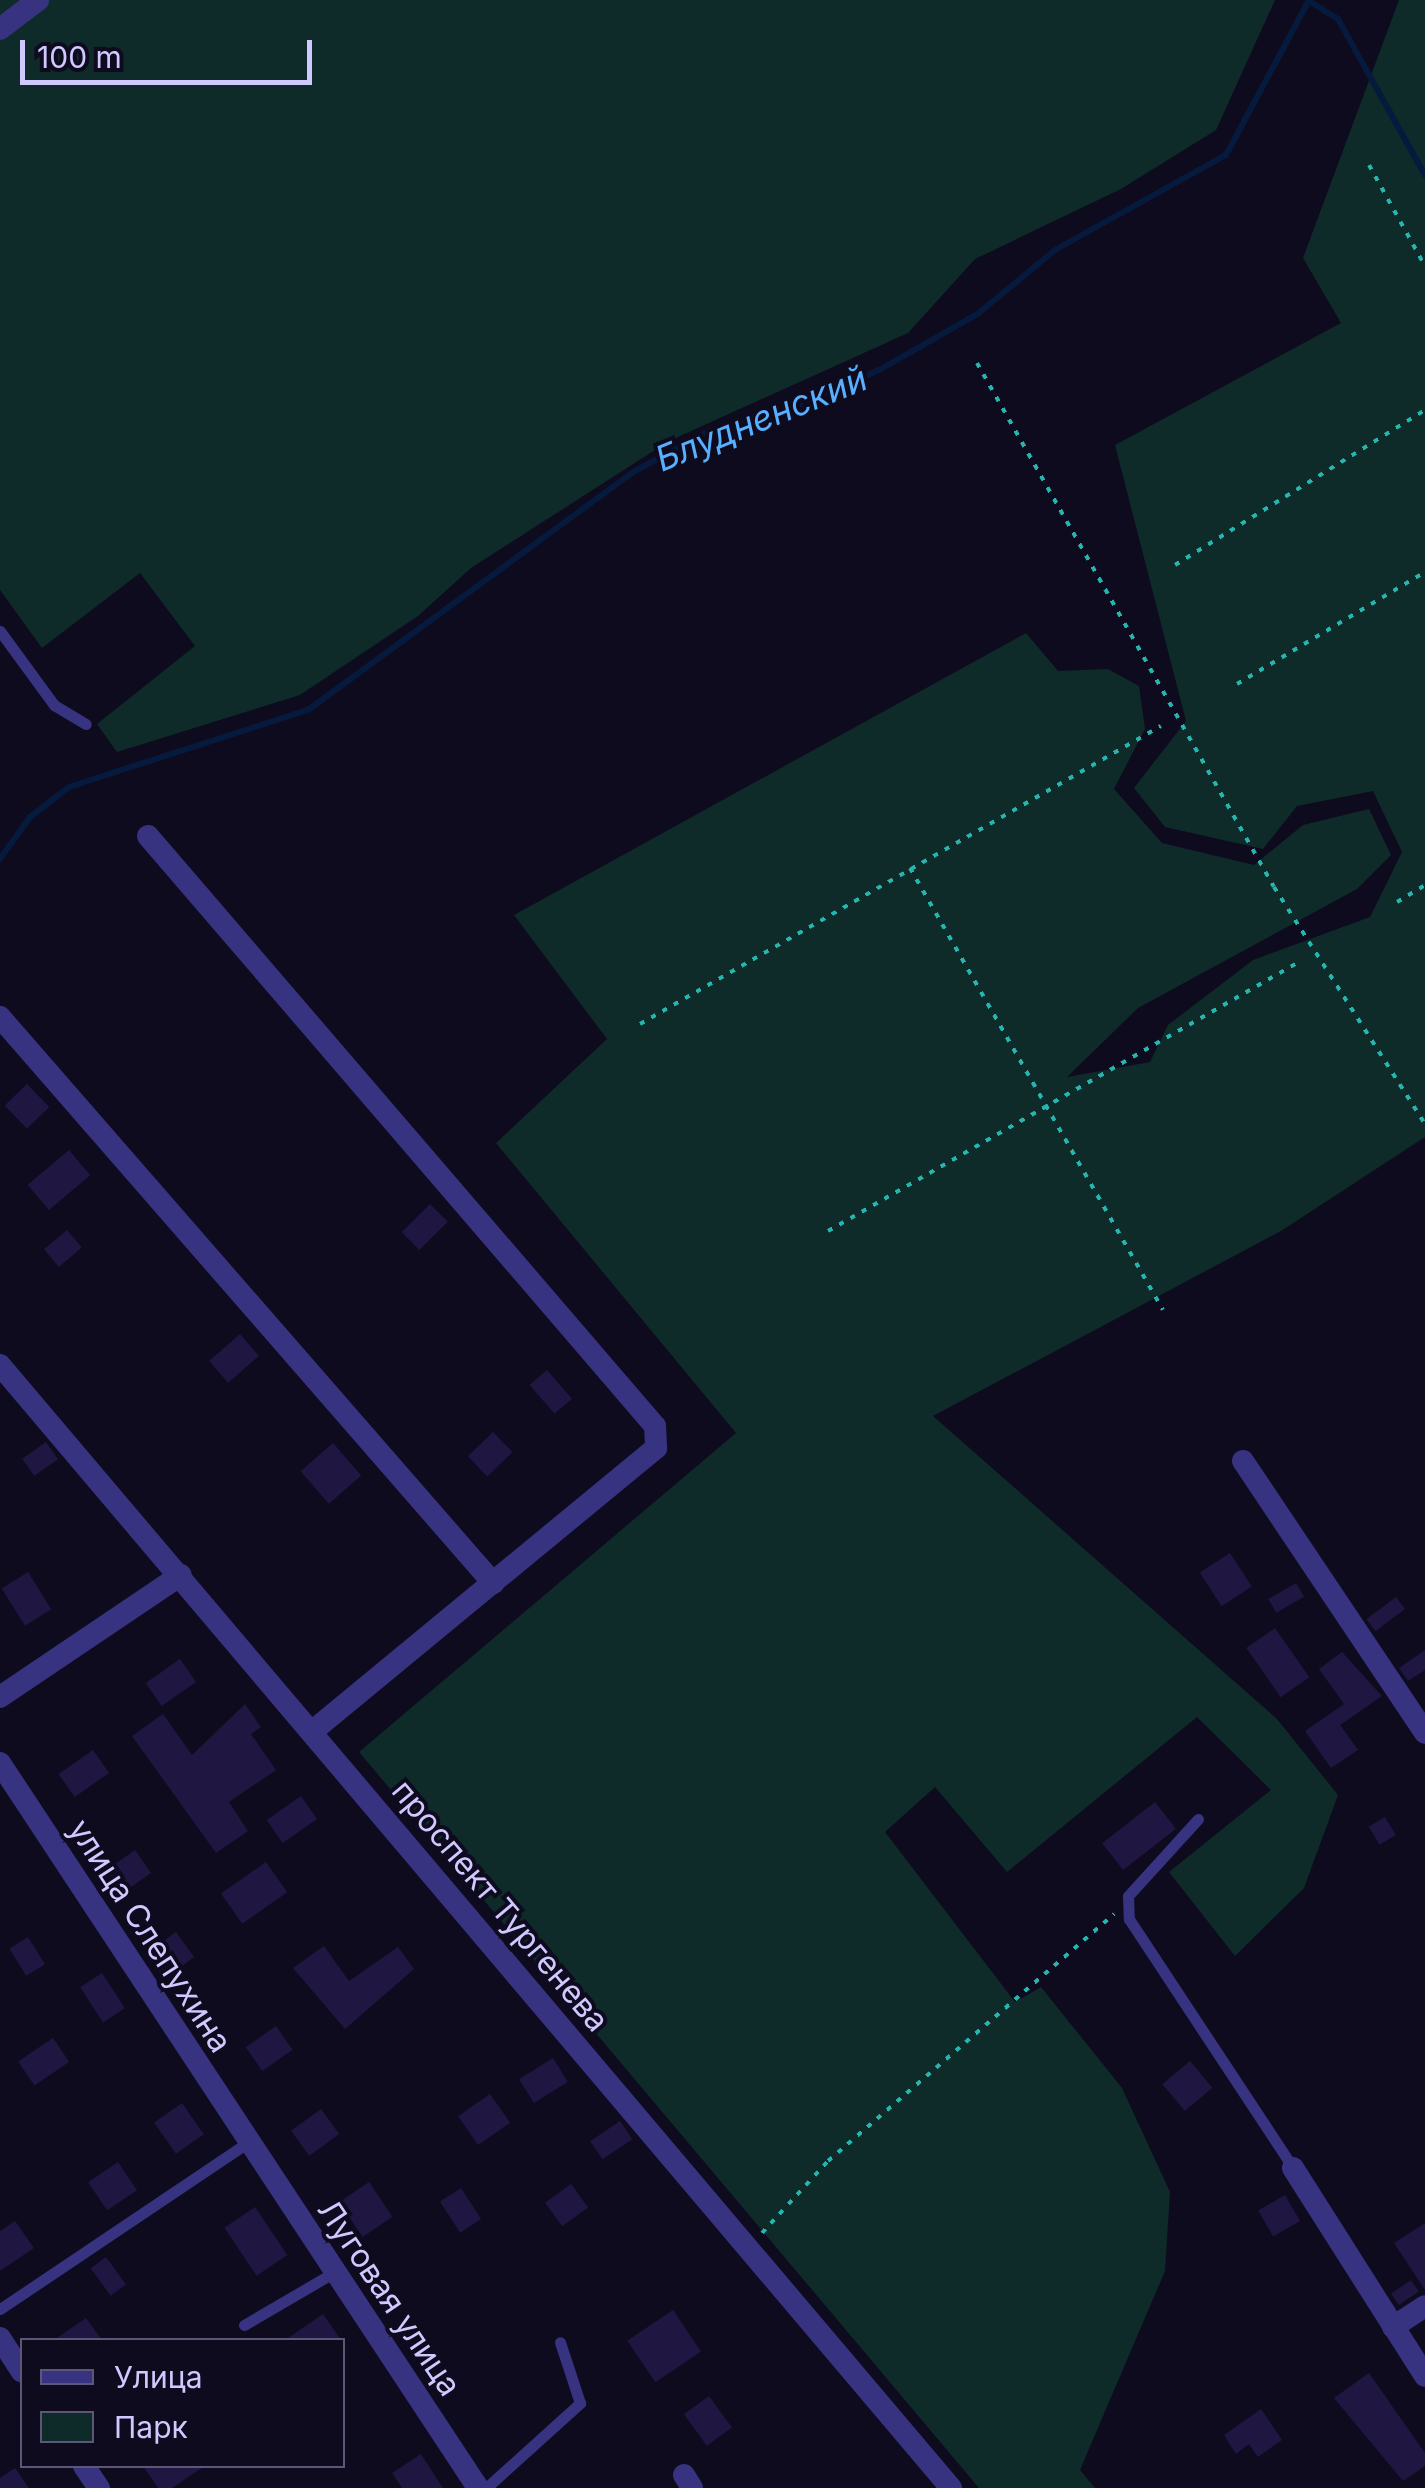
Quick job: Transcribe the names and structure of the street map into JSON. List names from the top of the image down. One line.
{"streets":{"street":["проспект Тургенева","улица Слепухина","Луговая улица"]},"crossings":[["улица Слепухина","Луговая улица"]],"water":["Блудненский"],"legend":["Улица","Парк"],"scale_bar":"100 m"}
